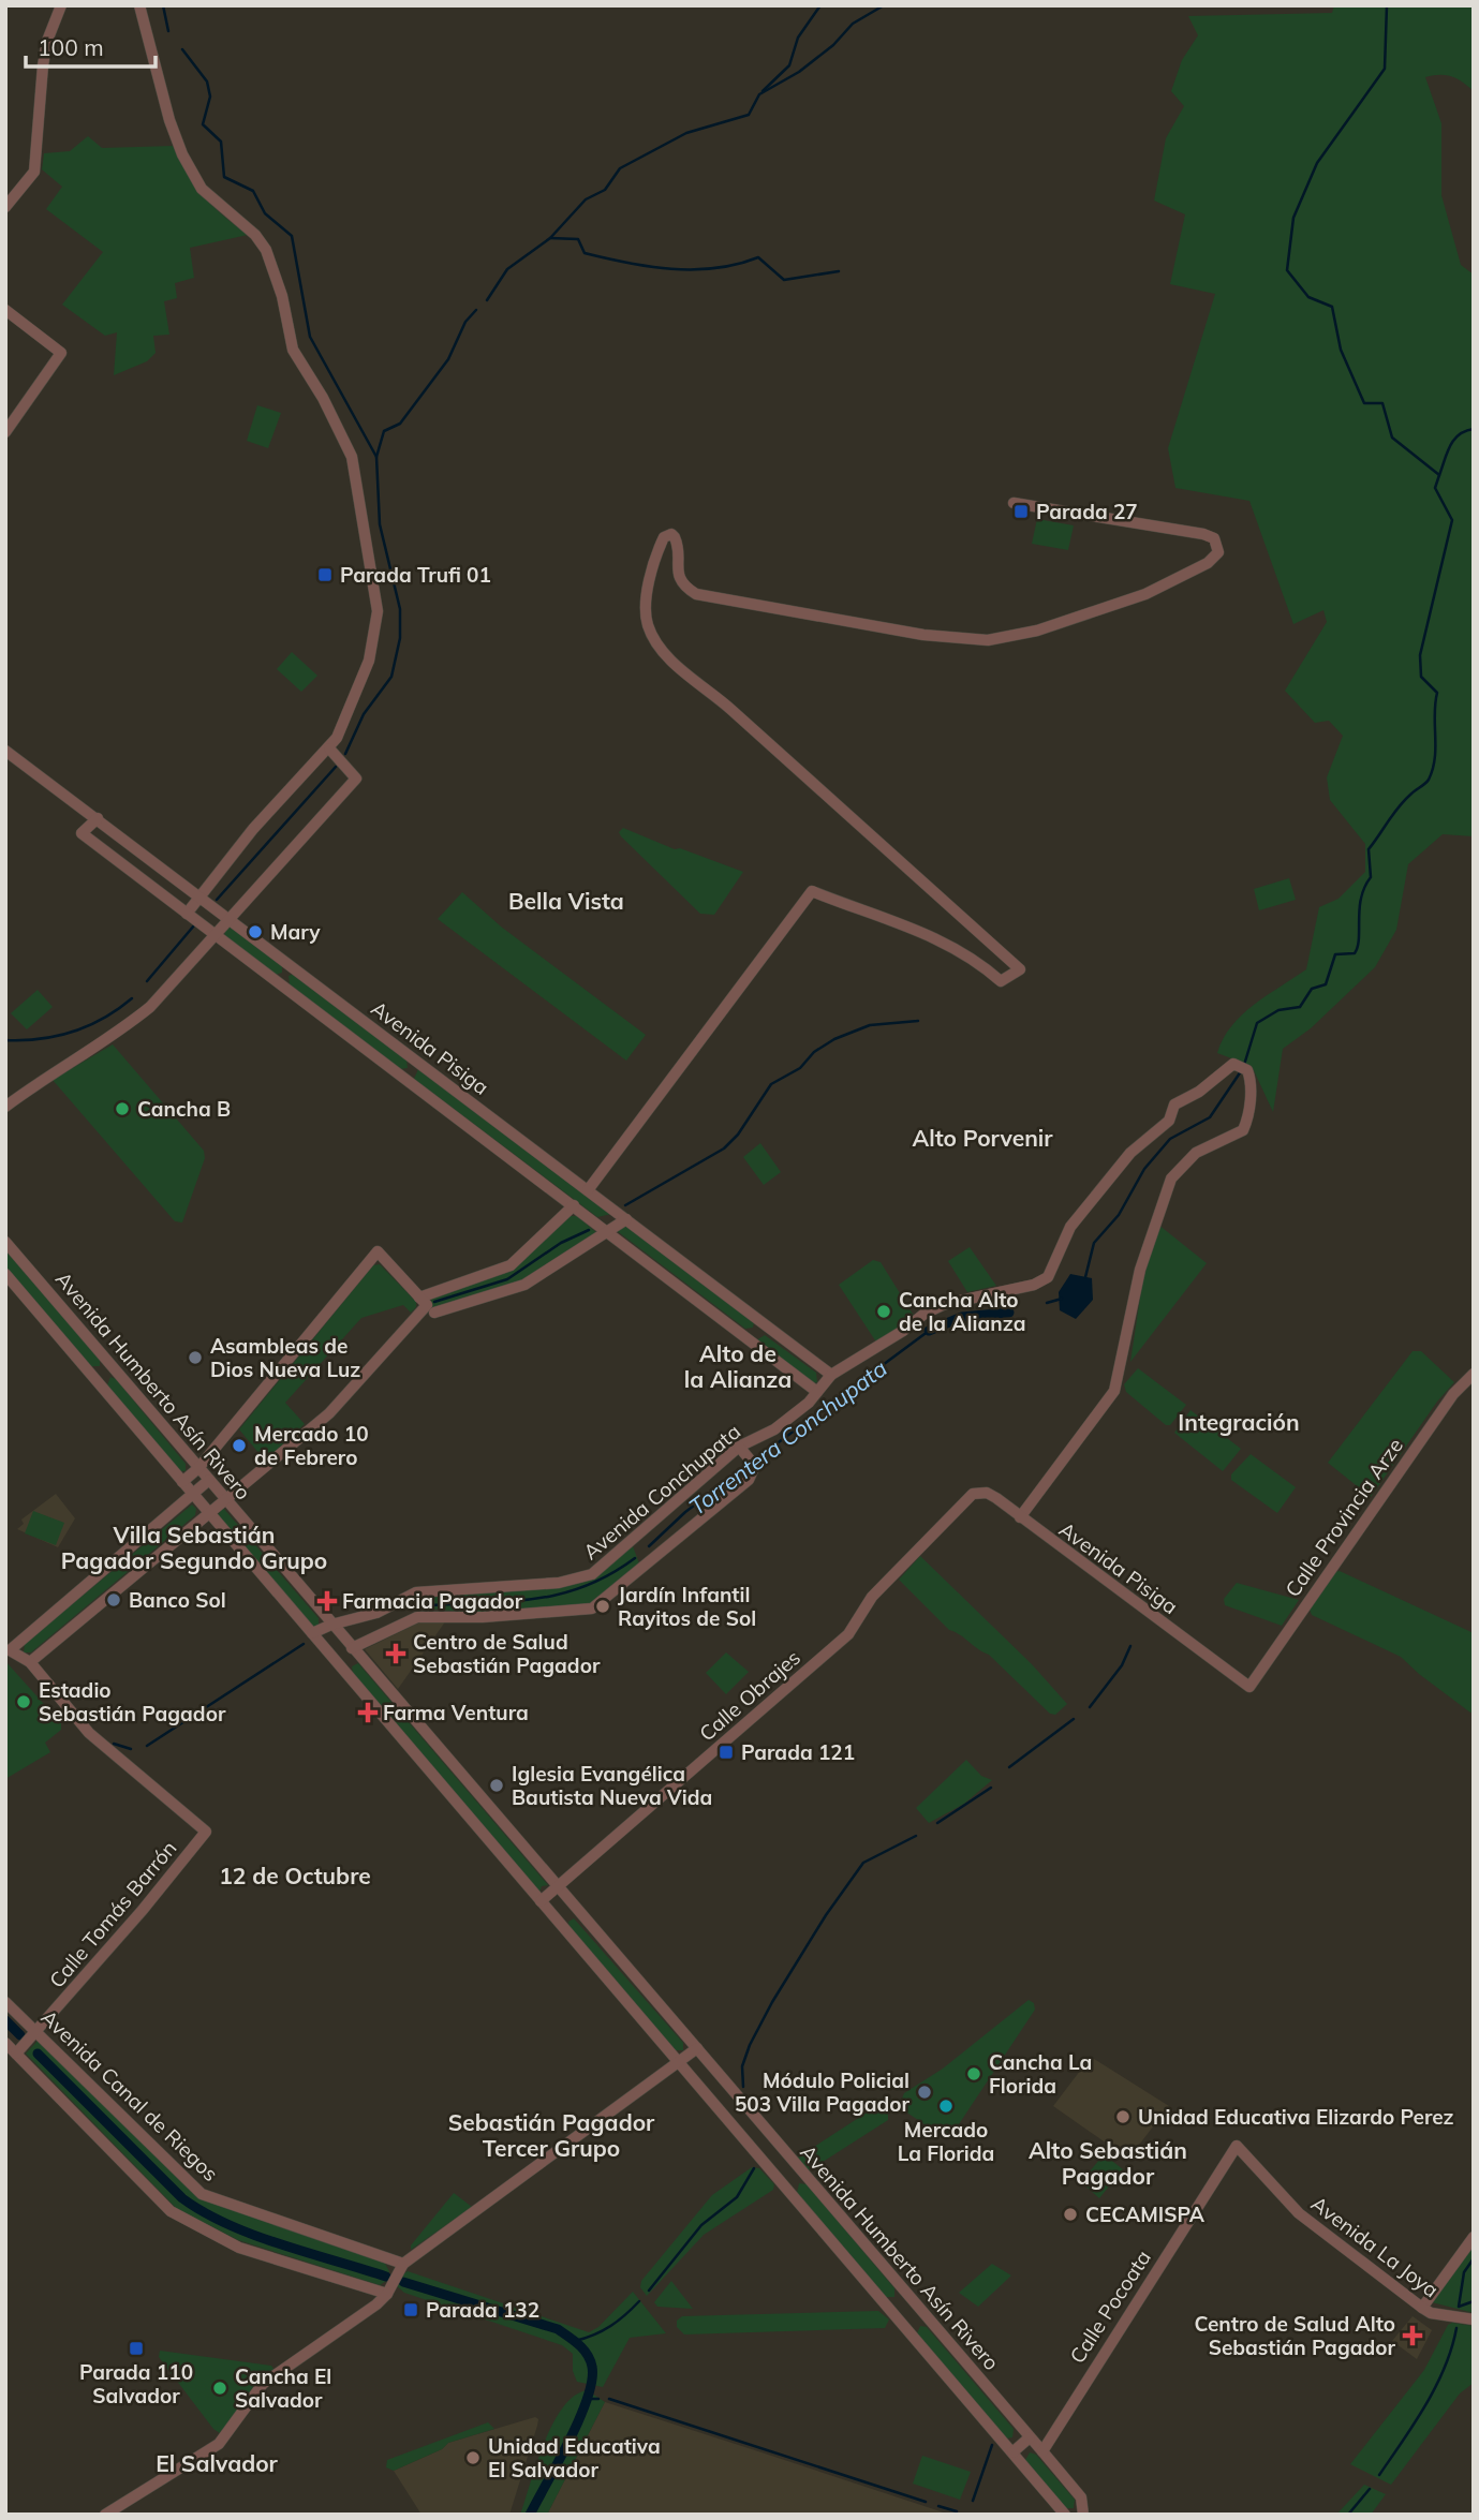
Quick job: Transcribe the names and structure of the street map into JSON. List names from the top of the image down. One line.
{"streets":{"street":["Avenida Pisiga","Avenida Humberto Asín Rivero","Avenida Conchupata","Calle Provincia Arze","Calle Obrajes","Calle Tomás Barrón","Avenida Canal de Riegos","Avenida La Joya","Calle Pocoata"]},"crossings":[["Avenida Pisiga","Avenida Conchupata"],["Avenida Pisiga","Calle Provincia Arze"],["Avenida Pisiga","Calle Obrajes"],["Avenida Humberto Asín Rivero","Avenida Conchupata"],["Avenida Humberto Asín Rivero","Calle Obrajes"],["Avenida Humberto Asín Rivero","Calle Pocoata"],["Calle Tomás Barrón","Avenida Canal de Riegos"],["Avenida La Joya","Calle Pocoata"]],"districts":["Bella Vista","Alto Porvenir","Alto de la Alianza","Integración","Villa Sebastián Pagador Segundo Grupo","12 de Octubre","Sebastián Pagador Tercer Grupo","Alto Sebastián Pagador","El Salvador"],"water":["Torrentera Conchupata"],"places":{"transit":["Parada 27","Parada Trufi 01","Parada 121","Parada 132","Parada 110 Salvador"],"other":["Mary","Cancha B","Cancha Alto de la Alianza","Asambleas de Dios Nueva Luz","Mercado 10 de Febrero","Banco Sol","Jardín Infantil Rayitos de Sol","Estadio Sebastián Pagador","Iglesia Evangélica Bautista Nueva Vida","Cancha La Florida","Módulo Policial 503 Villa Pagador","Mercado La Florida","Unidad Educativa Elizardo Perez","CECAMISPA","Cancha El Salvador","Unidad Educativa El Salvador"],"health":["Farmacia Pagador","Centro de Salud Sebastián Pagador","Farma Ventura","Centro de Salud Alto Sebastián Pagador"]},"scale_bar":"100 m"}
